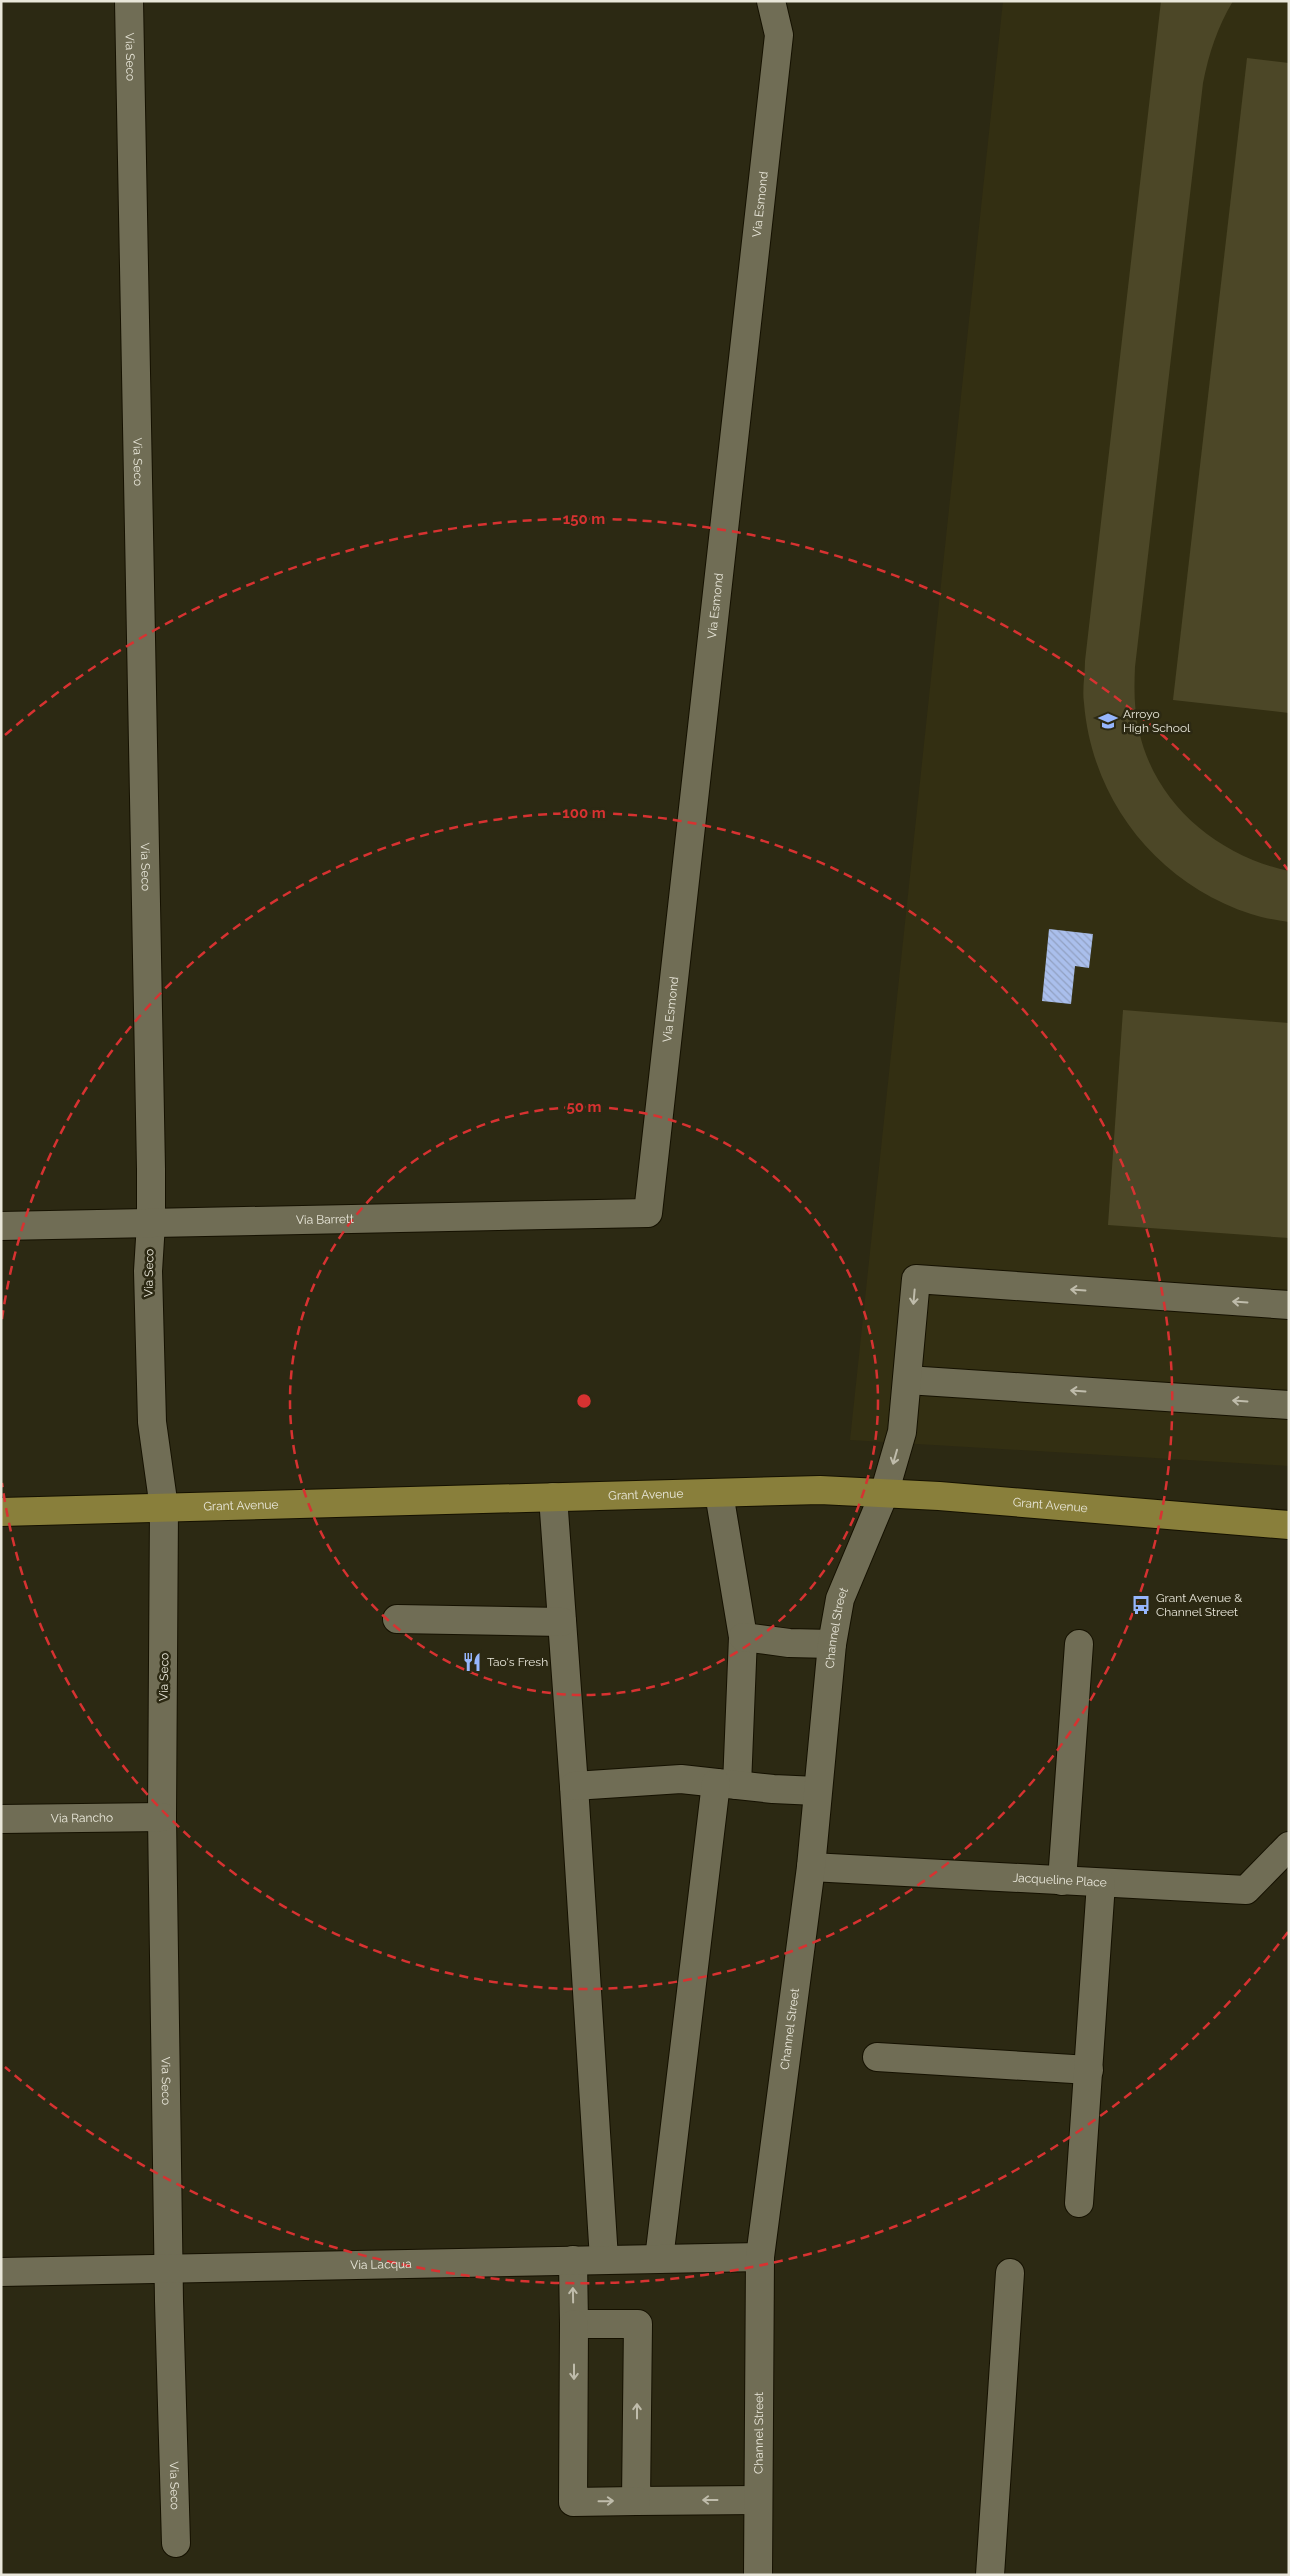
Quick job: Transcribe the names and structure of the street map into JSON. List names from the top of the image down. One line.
{"streets":{"main road":["Grant Avenue"],"street":["Via Seco","Via Esmond","Via Barrett","Channel Street","Via Rancho","Jacqueline Place","Via Lacqua"]},"crossings":[["Via Seco","Via Barrett"],["Via Seco","Grant Avenue"],["Via Seco","Via Rancho"],["Via Seco","Via Lacqua"],["Via Esmond","Via Barrett"],["Grant Avenue","Channel Street"],["Channel Street","Jacqueline Place"],["Channel Street","Via Lacqua"]],"places":{"school or university":["Arroyo High School"],"bus stop":["Grant Avenue & Channel Street"],"restaurant":["Tao's Fresh"]},"rings":["150 m","100 m","50 m"]}
